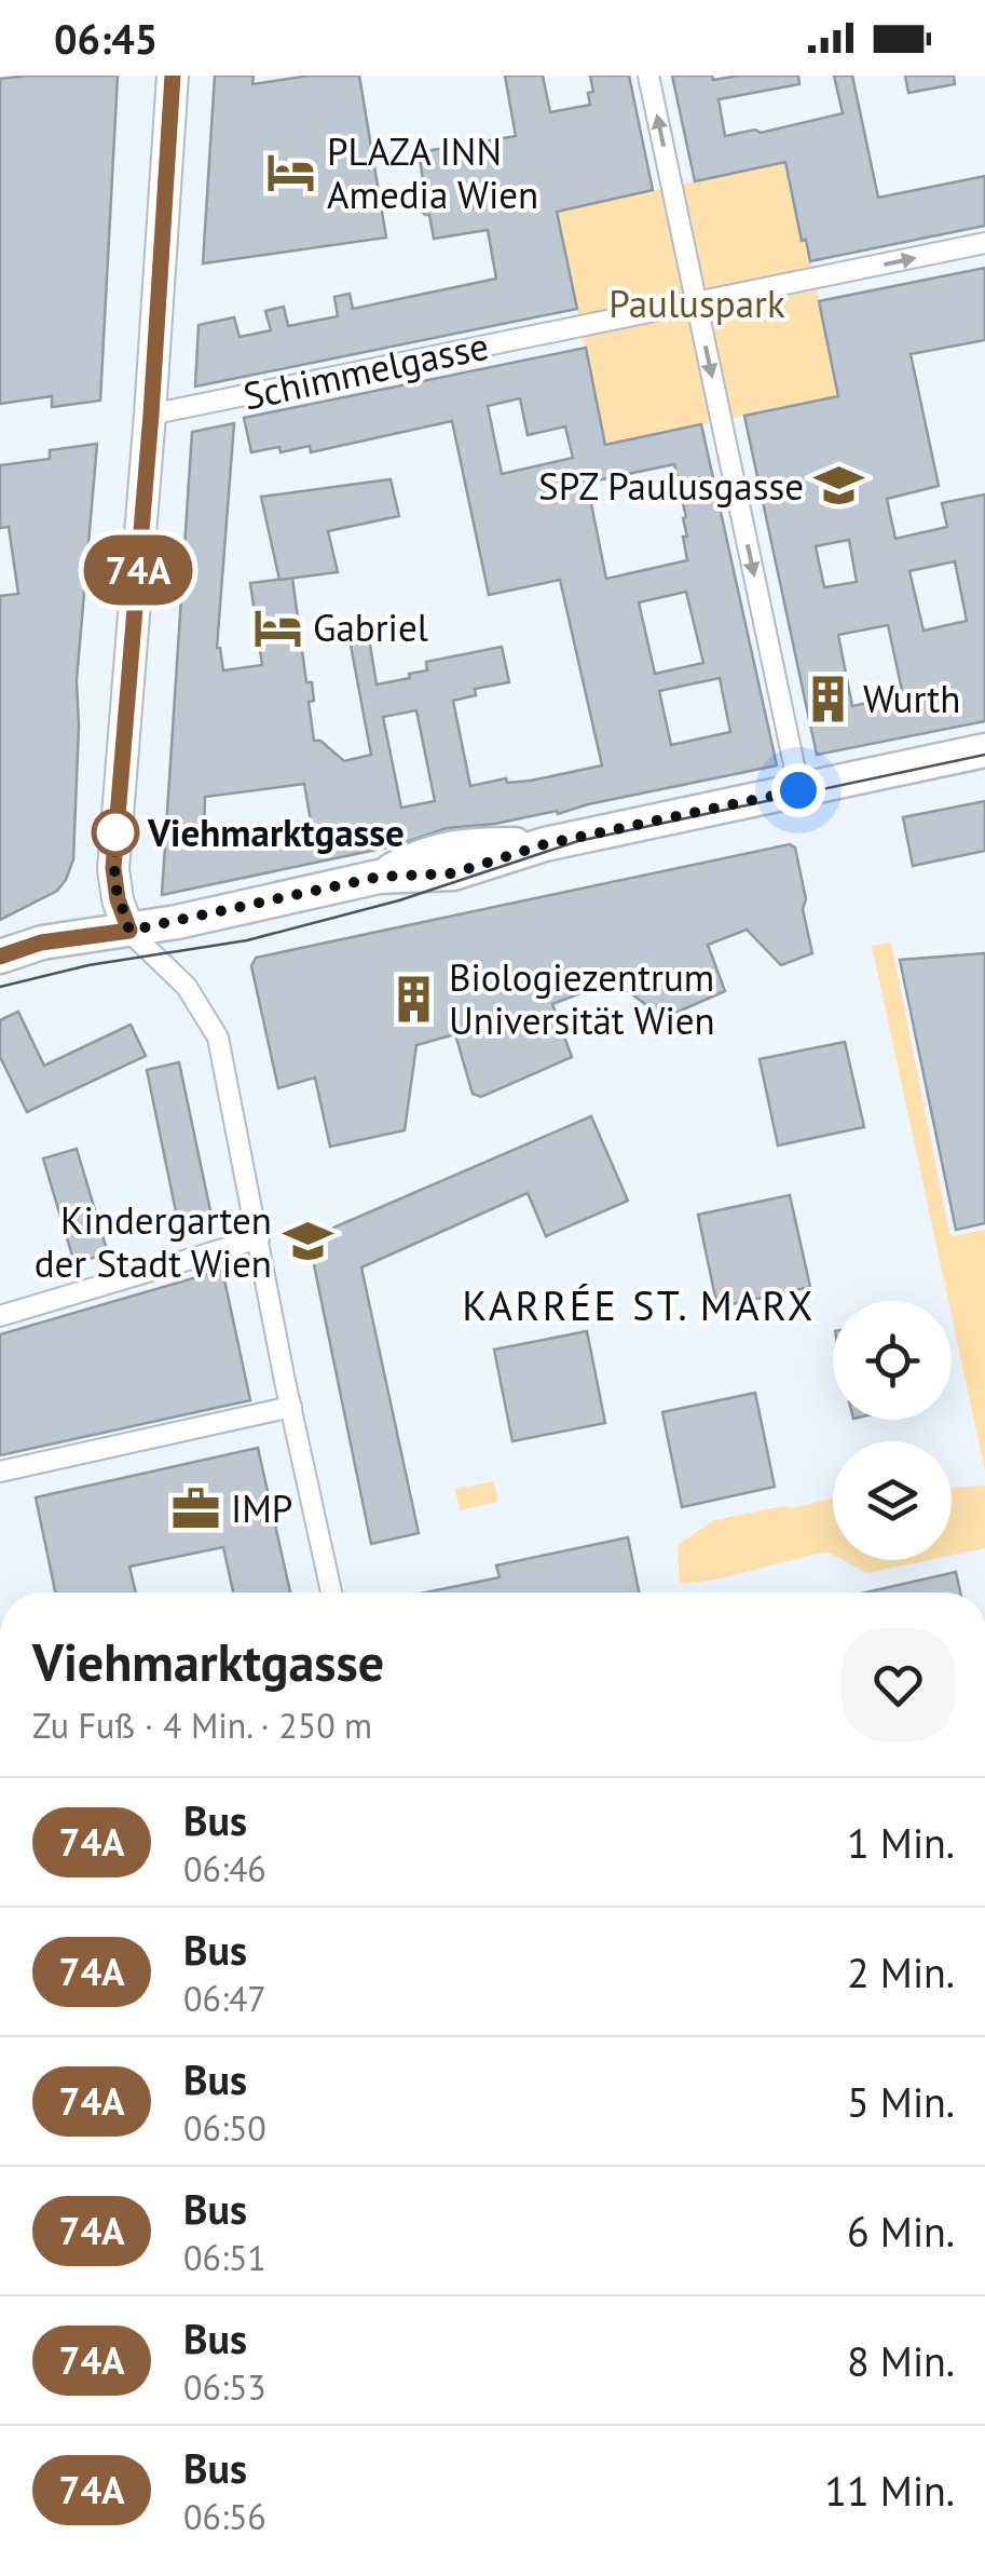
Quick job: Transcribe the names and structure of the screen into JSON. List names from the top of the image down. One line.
{"streets":{"street":["Schimmelgasse"]},"districts":["KARRÉE ST. MARX"],"parks":["Pauluspark"],"places":{"hotel":["PLAZA INN Amedia Wien","Gabriel"],"school or university":["SPZ Paulusgasse","Kindergarten der Stadt Wien"],"building":["Wurth","Biologiezentrum Universität Wien"],"other":["Viehmarktgasse"],"office":["IMP"]},"lines":["bus line 74A"],"page":{"status":"06:45","on_map":"74A","heading":["Viehmarktgasse","Zu Fuß · 4 Min. · 250 m"],"list":[{"mark":"74A","name":"Bus","note":"06:46","value":"1 Min."},{"mark":"74A","name":"Bus","note":"06:47","value":"2 Min."},{"mark":"74A","name":"Bus","note":"06:50","value":"5 Min."},{"mark":"74A","name":"Bus","note":"06:51","value":"6 Min."},{"mark":"74A","name":"Bus","note":"06:53","value":"8 Min."},{"mark":"74A","name":"Bus","note":"06:56","value":"11 Min."}]}}
